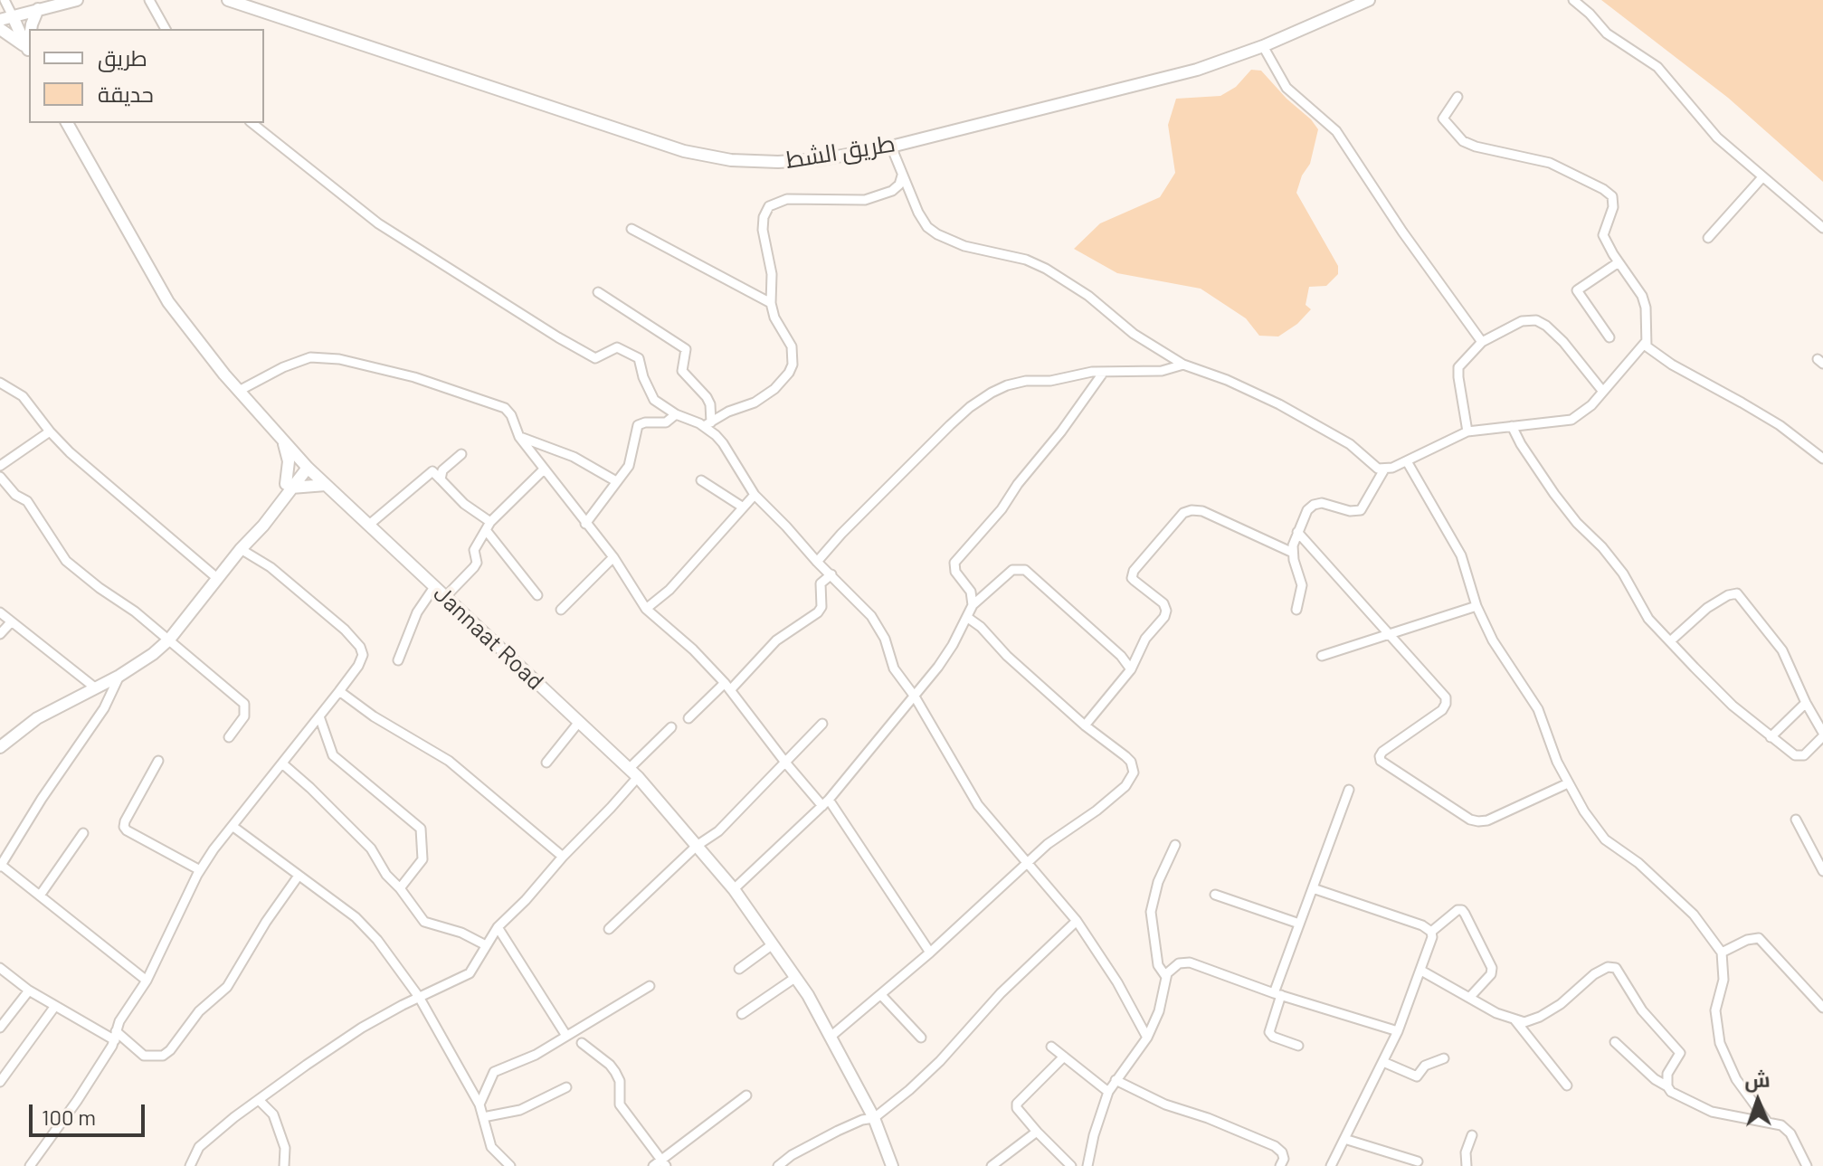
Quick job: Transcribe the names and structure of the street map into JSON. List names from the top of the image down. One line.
{"streets":{"street":["طريق الشط","Jannaat Road"]},"legend":["طريق","حديقة"],"scale_bar":"100 m","north":"top"}
